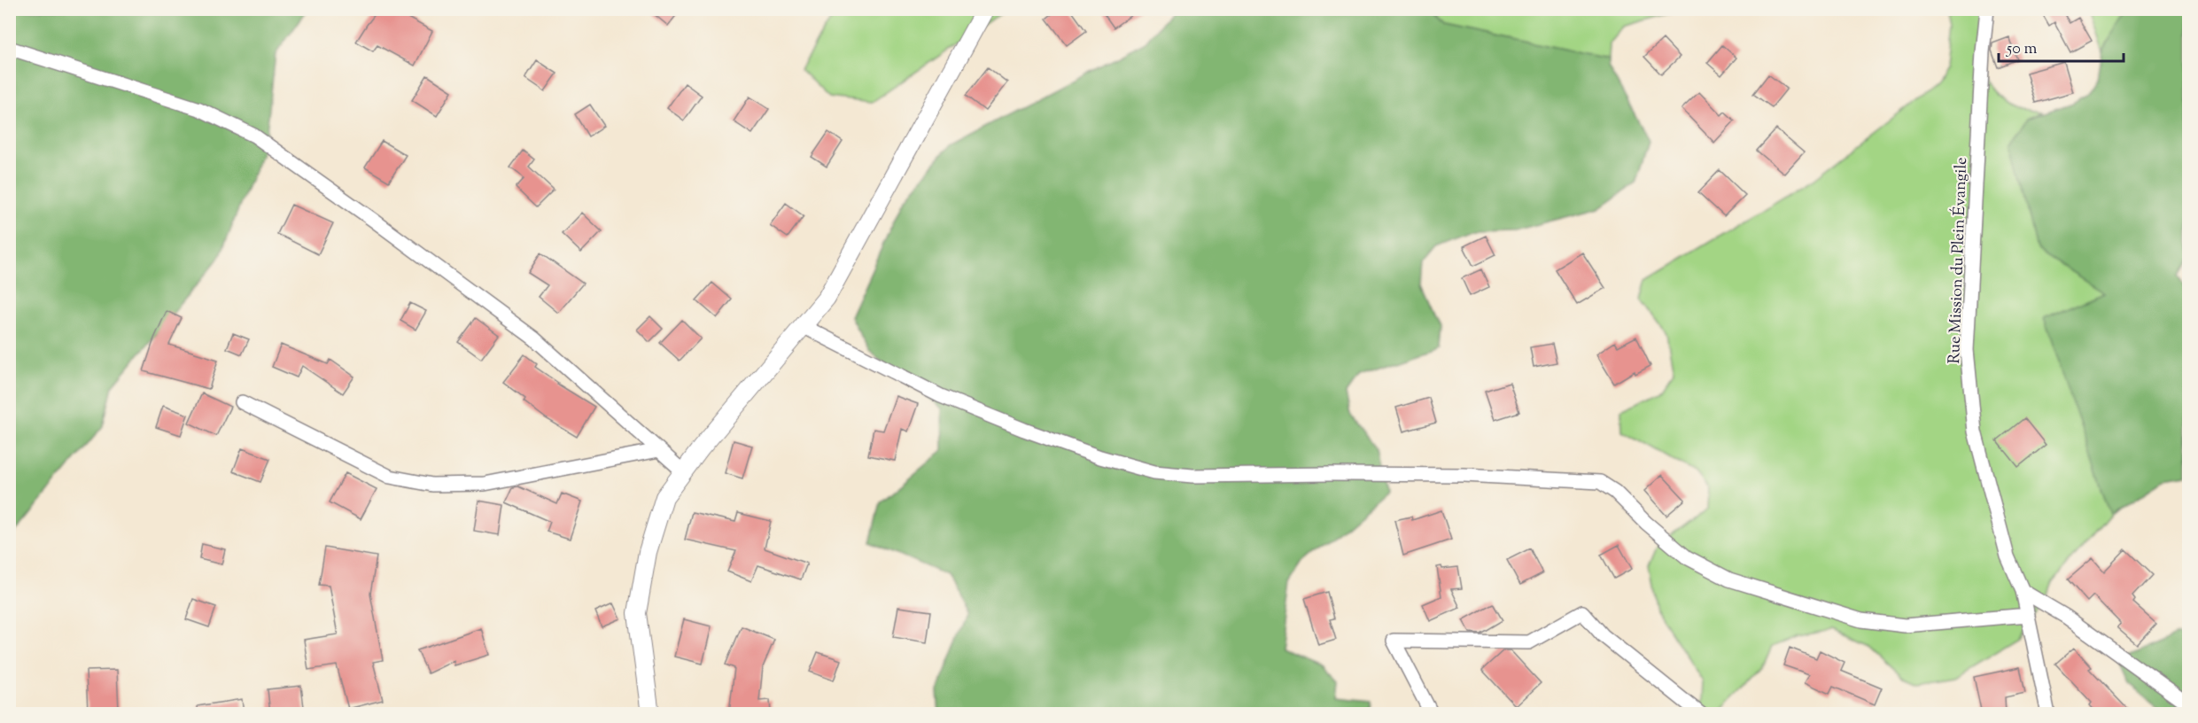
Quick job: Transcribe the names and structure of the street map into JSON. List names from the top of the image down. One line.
{"streets":{"street":["Rue Mission du Plein Évangile"]},"scale_bar":"50 m"}
